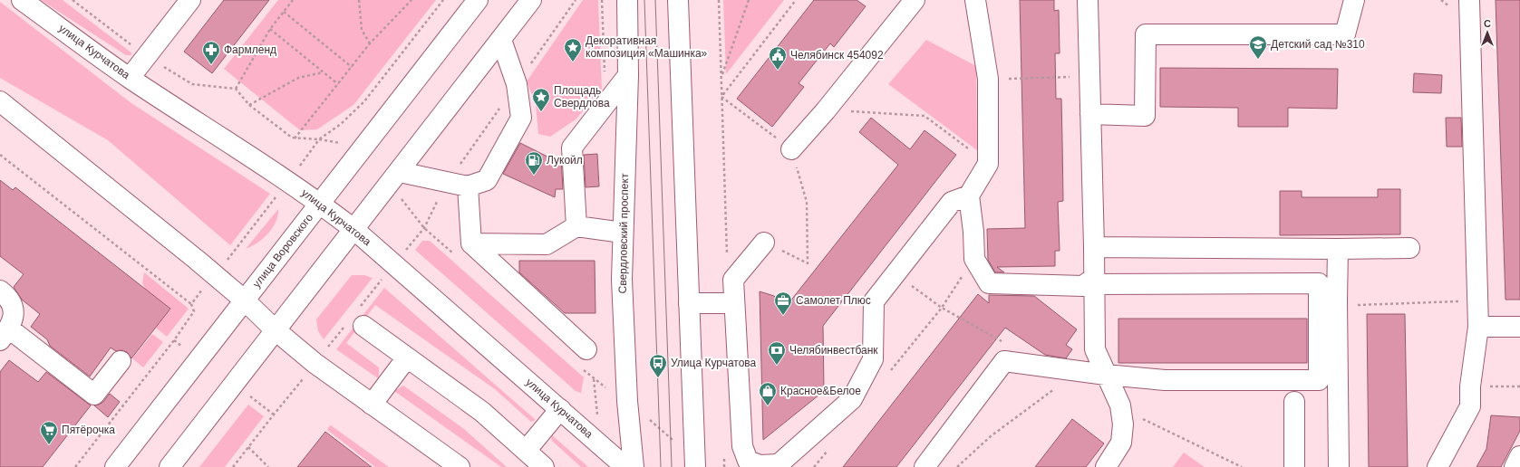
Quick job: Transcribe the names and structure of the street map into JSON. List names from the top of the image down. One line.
{"streets":{"main road":["улица Курчатова","Свердловский проспект","улица Воровского"]},"crossings":[["улица Курчатова","улица Воровского"]],"places":{"school or university":["Детский сад №310"],"place":["Декоративная композиция «Машинка»","Площадь Свердлова"],"pharmacy":["Фармленд"],"public building":["Челябинск 454092"],"fuel station":["Лукойл"],"office":["Самолет Плюс"],"bank":["Челябинвестбанк"],"bus stop":["Улица Курчатова"],"shop":["Красное&Белое"],"supermarket":["Пятёрочка"]},"north":"top"}
